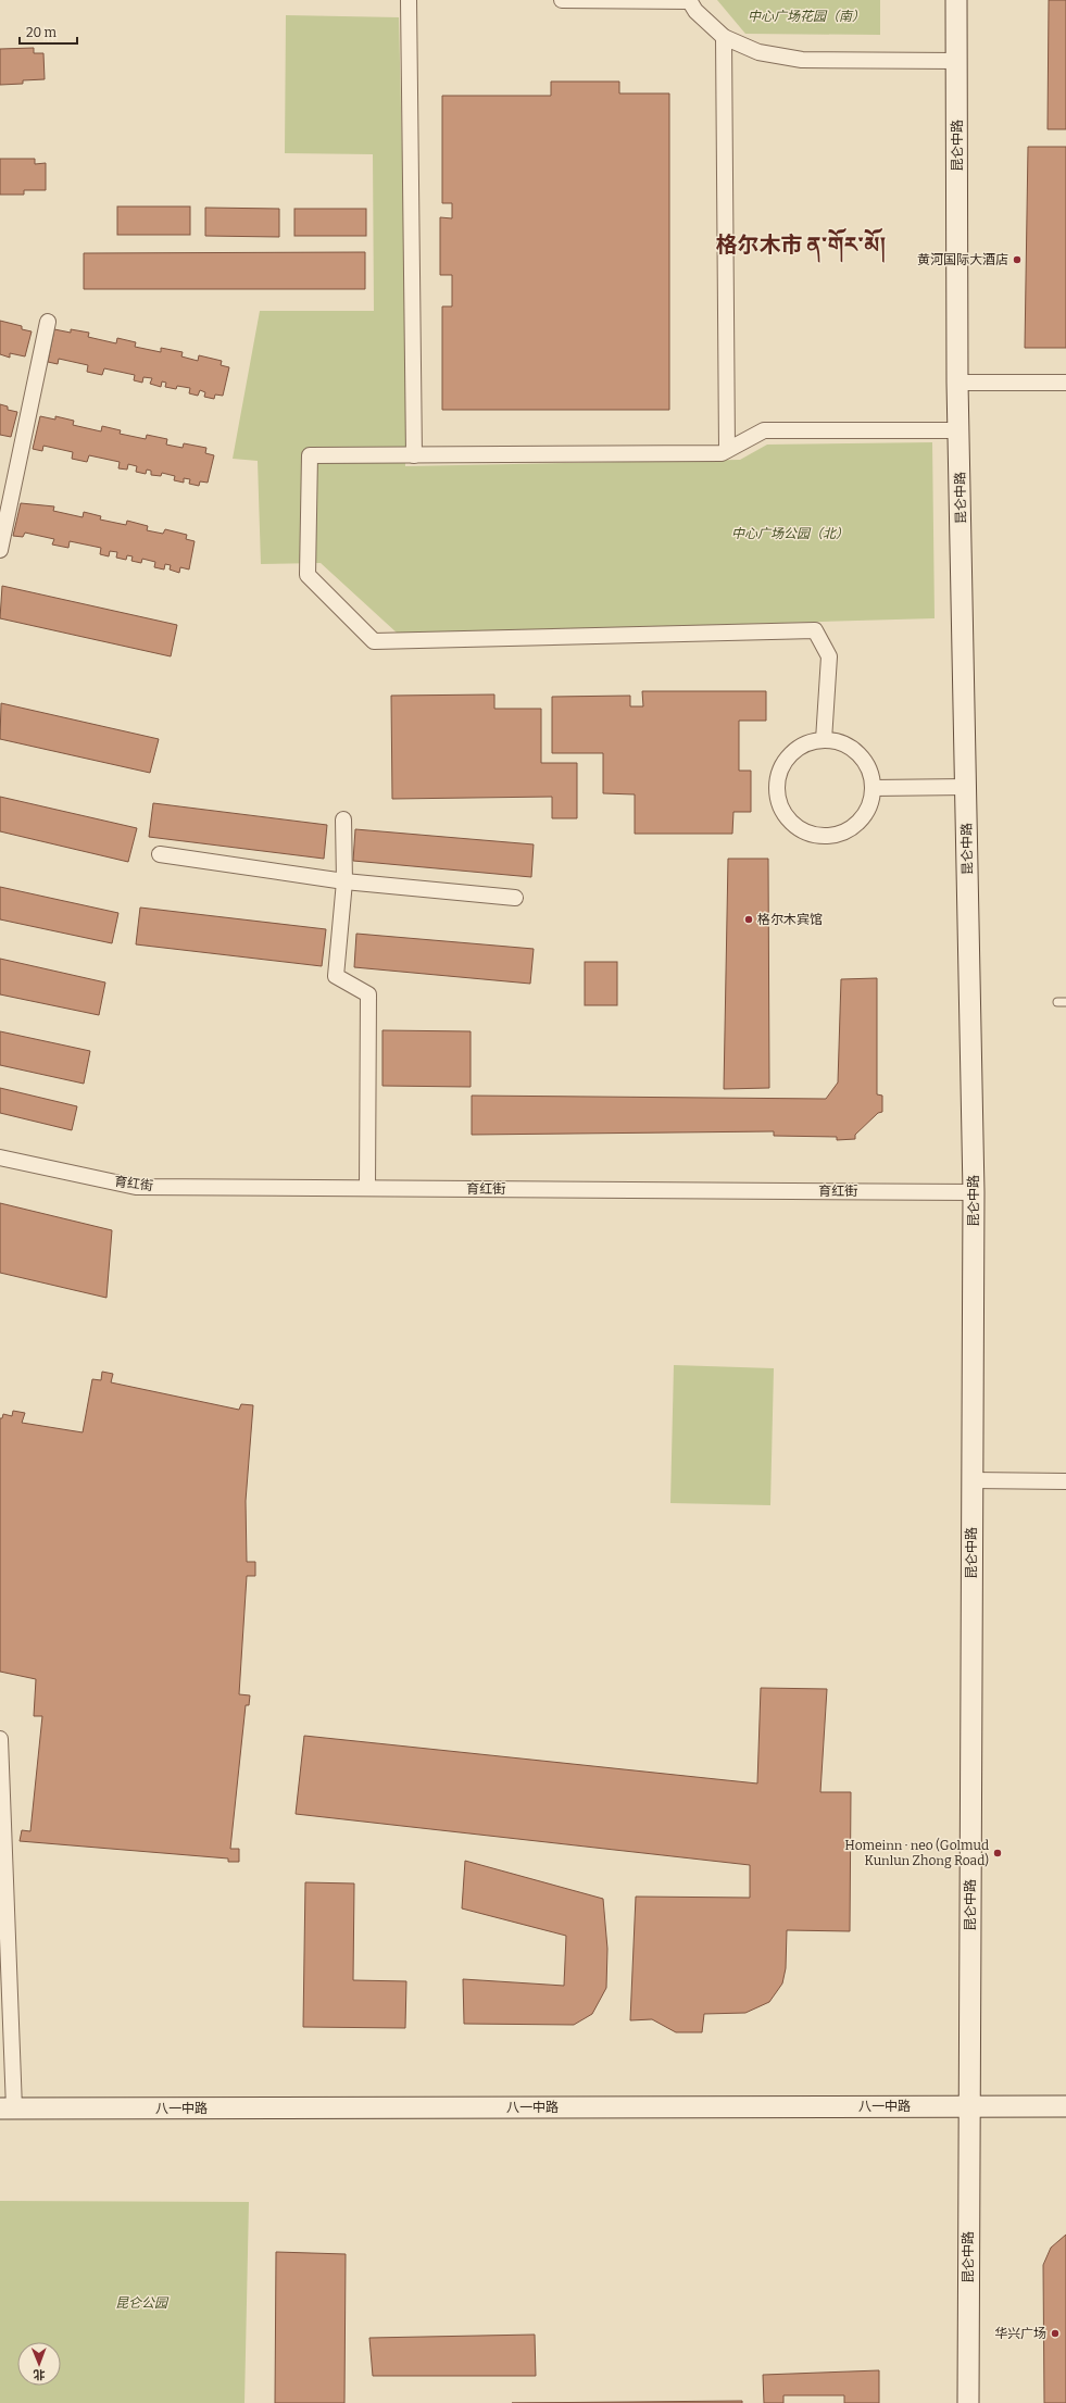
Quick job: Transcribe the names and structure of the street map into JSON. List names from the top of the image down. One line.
{"streets":{"main road":["昆仑中路","八一中路"],"street":["育红街"]},"crossings":[["昆仑中路","育红街"],["昆仑中路","八一中路"]],"districts":["格尔木市 ན་གོར་མོ།"],"parks":["中心广场花园（南）","中心广场公园（北）","昆仑公园"],"places":["黄河国际大酒店","格尔木宾馆","Homeinn · neo (Golmud Kunlun Zhong Road)","华兴广场"],"scale_bar":"20 m","north":"bottom"}
